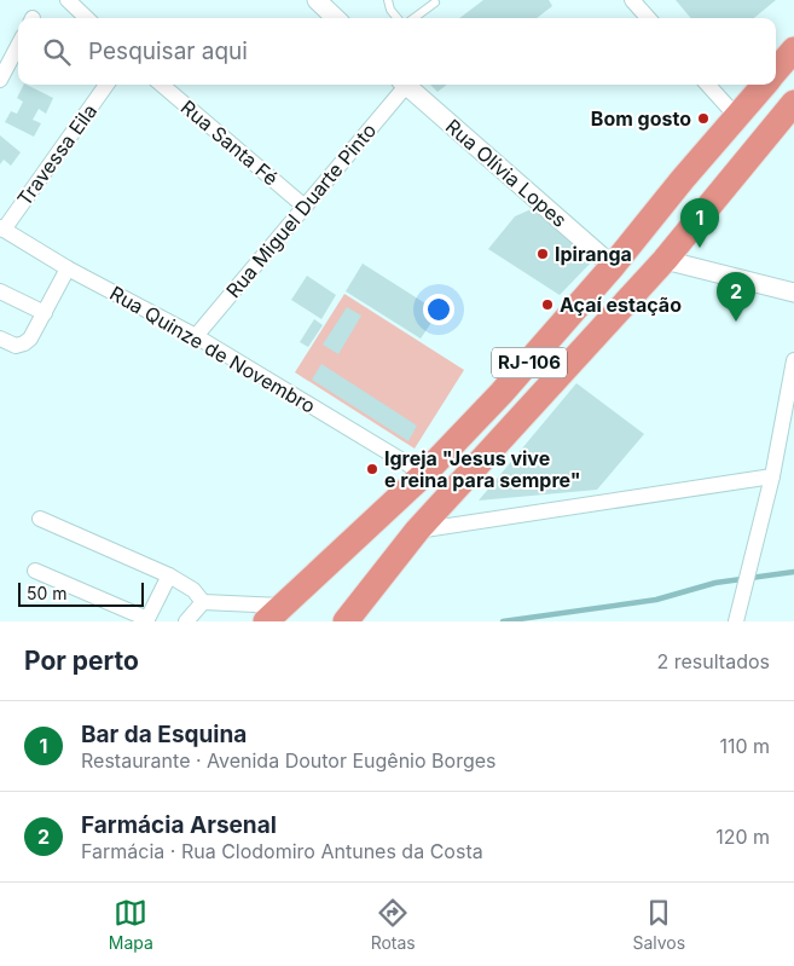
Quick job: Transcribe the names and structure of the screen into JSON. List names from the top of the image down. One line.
{"streets":{"highway":["RJ-106"],"street":["Rua Santa Fé","Travessa Eila","Rua Olívia Lopes","Rua Miguel Duarte Pinto","Rua Quinze de Novembro"]},"crossings":[["Rua Santa Fé","Rua Miguel Duarte Pinto"],["Travessa Eila","Rua Quinze de Novembro"],["Rua Olívia Lopes","RJ-106"],["Rua Miguel Duarte Pinto","Rua Quinze de Novembro"],["Rua Quinze de Novembro","RJ-106"]],"places":["Bom gosto","Ipiranga","Açaí estação","Igreja \"Jesus vive e reina para sempre\""],"scale_bar":"50 m","page":{"search":"Pesquisar aqui","pins":["1","2"],"scale":"50 m","heading":["Por perto","2 resultados"],"list":[{"mark":"1","name":"Bar da Esquina","note":"Restaurante · Avenida Doutor Eugênio Borges","value":"110 m"},{"mark":"2","name":"Farmácia Arsenal","note":"Farmácia · Rua Clodomiro Antunes da Costa","value":"120 m"}],"nav":["Mapa","Rotas","Salvos"]}}
